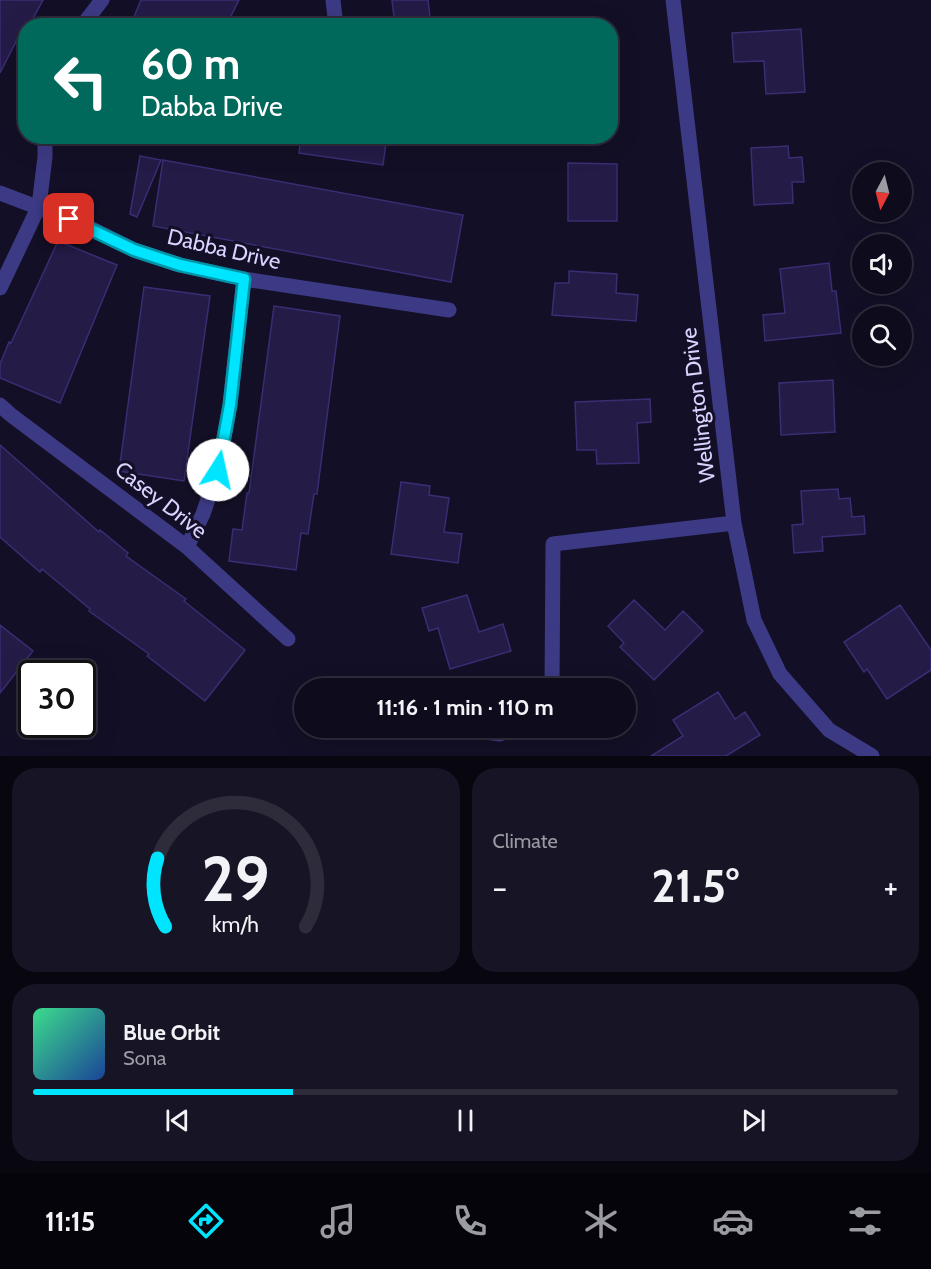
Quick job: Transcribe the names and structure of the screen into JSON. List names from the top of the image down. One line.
{"streets":{"street":["Dabba Drive","Wellington Drive","Casey Drive"]},"north":"bottom","page":{"turn":["60 m","Dabba Drive"],"limit":"30","trip":"11:16 · 1 min · 110 m","tile":"Climate","heat":["−","21.5°","+"],"song":["Blue Orbit","Sona"],"tabs":"11:15","gauge":["29","km/h"]}}
